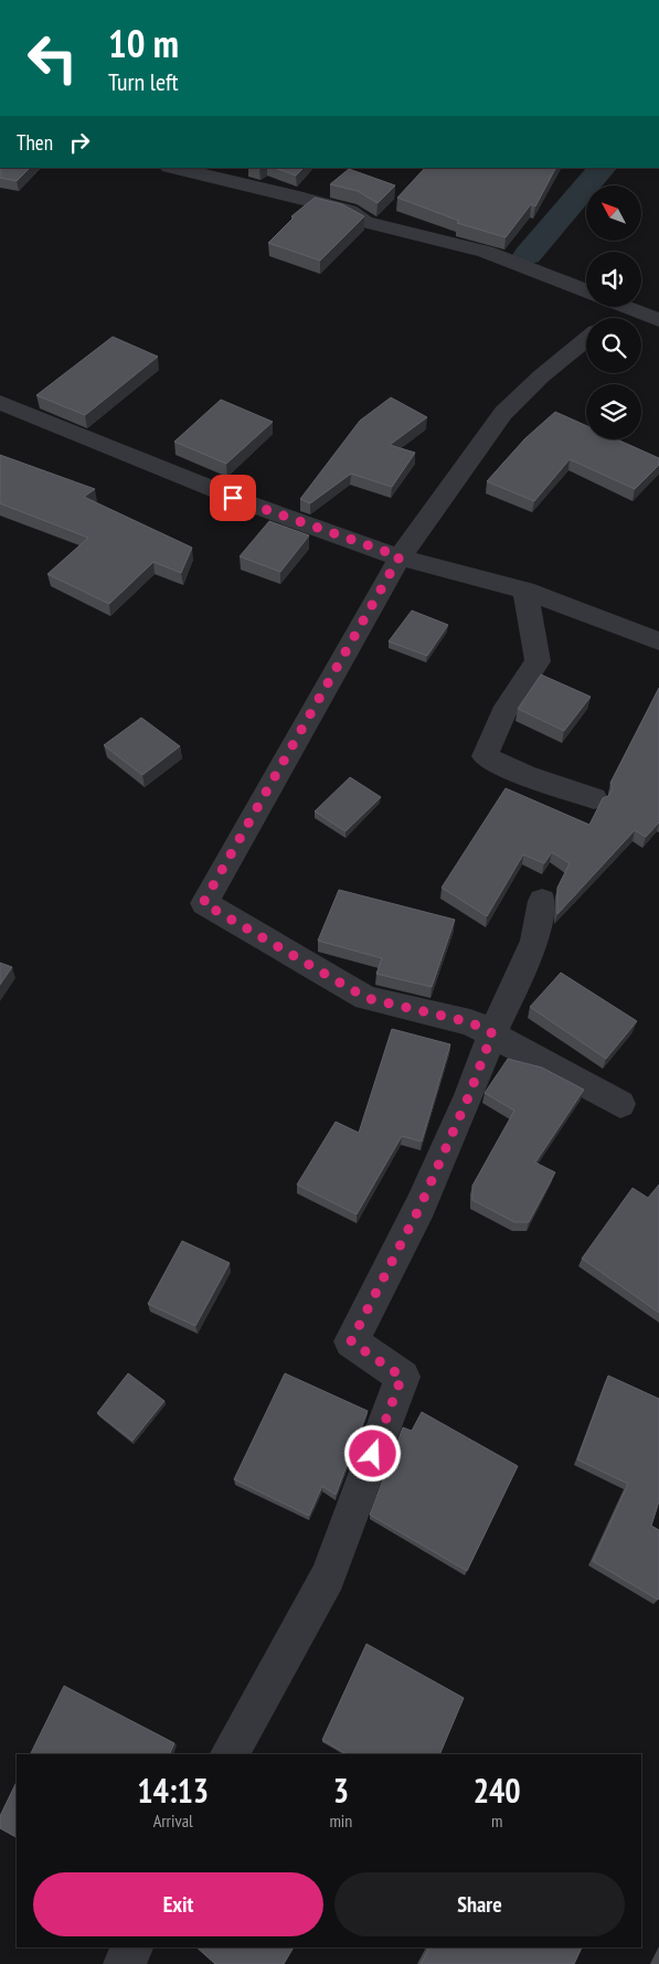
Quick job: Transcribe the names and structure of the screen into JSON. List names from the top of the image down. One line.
{"north":"top left","page":{"turn":["10 m","Turn left"],"then":"Then","eta":["14:13","Arrival","3","min","240","m"],"buttons":["Exit","Share"]}}
